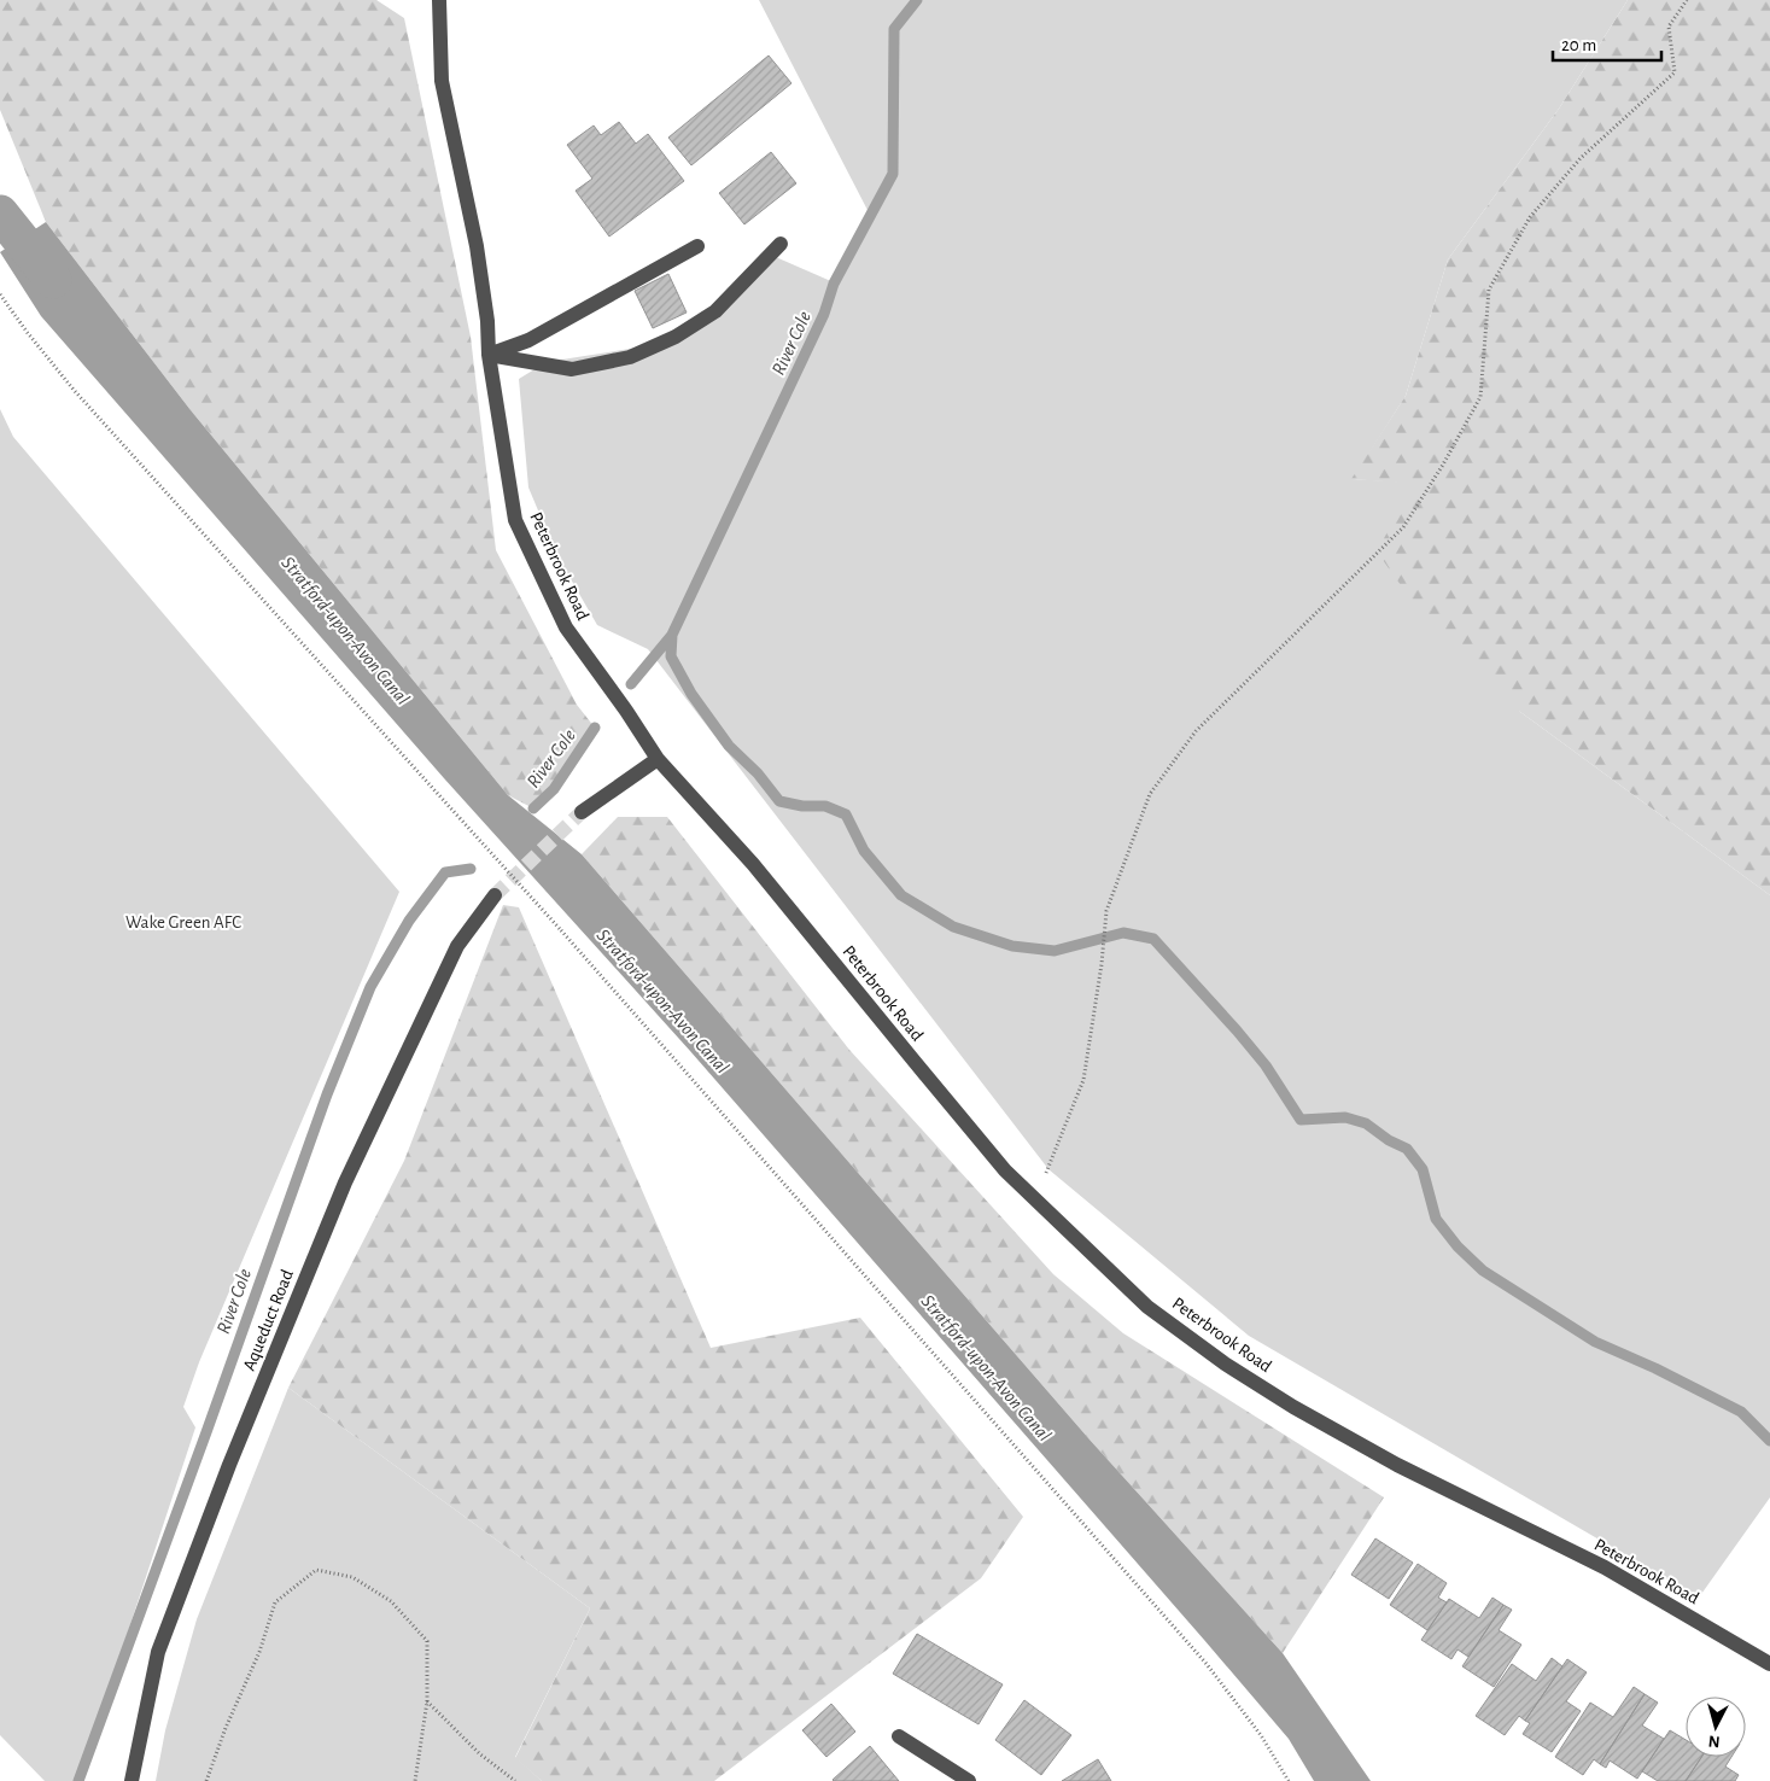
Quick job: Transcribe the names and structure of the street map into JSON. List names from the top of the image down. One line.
{"streets":{"street":["Peterbrook Road","Aqueduct Road"]},"water":["River Cole","Stratford-upon-Avon Canal"],"parks":["Wake Green AFC"],"scale_bar":"20 m","north":"bottom"}
